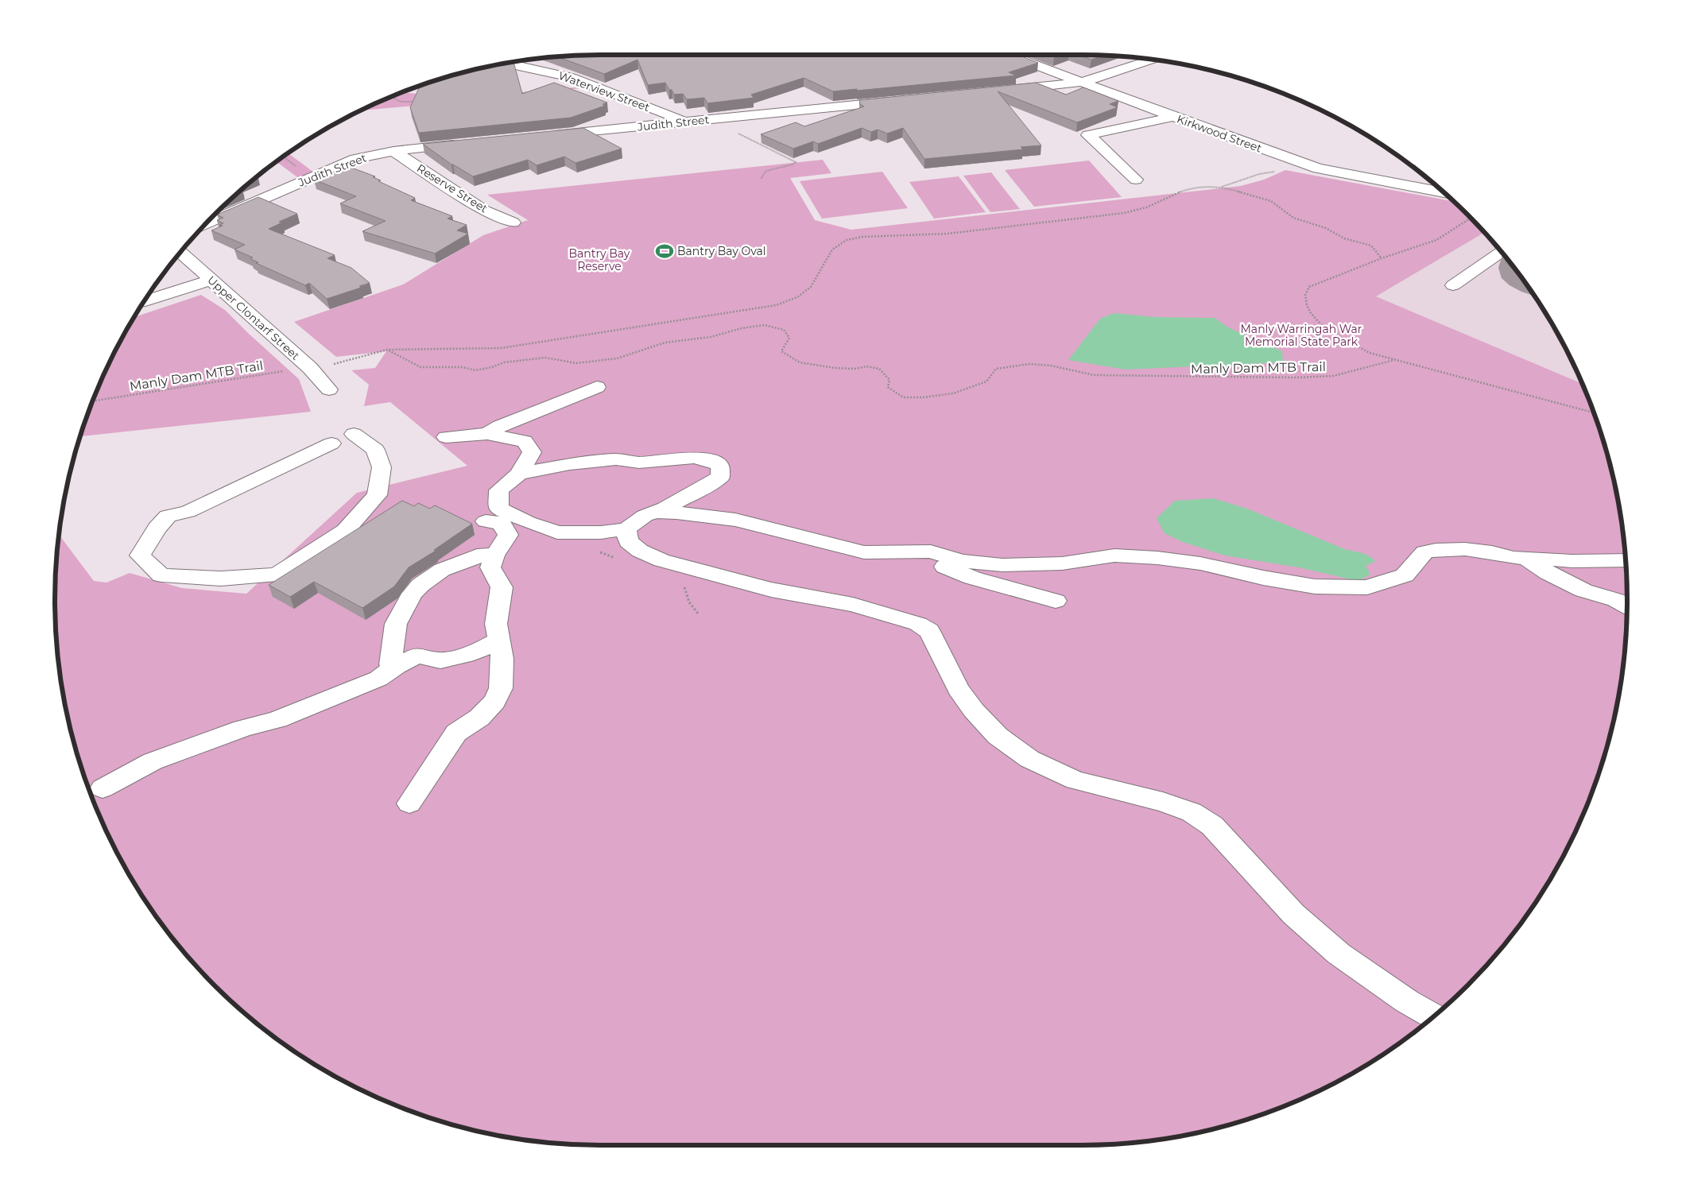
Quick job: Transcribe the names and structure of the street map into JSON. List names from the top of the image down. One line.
{"streets":{"street":["Waterview Street","Judith Street","Kirkwood Street","Reserve Street","Upper Clontarf Street"],"path":["Manly Dam MTB Trail"]},"crossings":[["Waterview Street","Judith Street"],["Judith Street","Reserve Street"],["Upper Clontarf Street","Manly Dam MTB Trail"]],"parks":["Bantry Bay Reserve","Manly Warringah War Memorial State Park"],"places":{"sports":["Bantry Bay Oval"]}}
